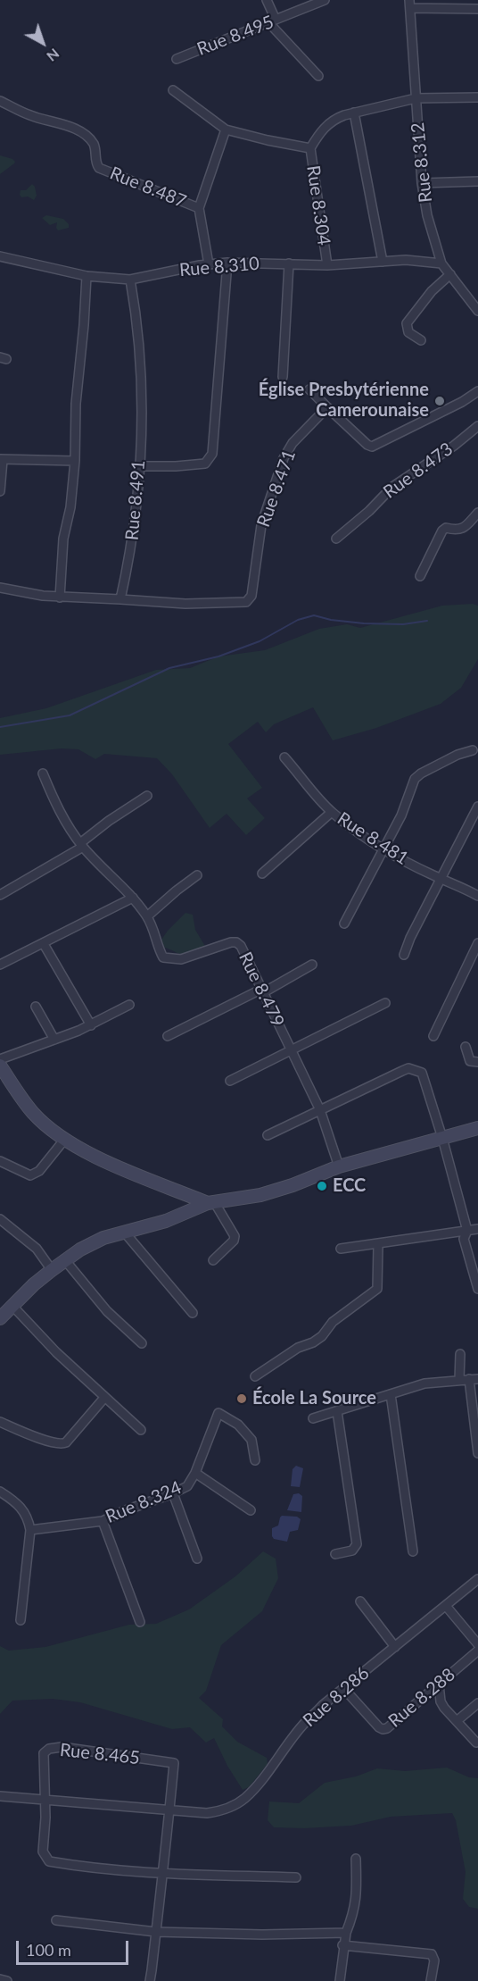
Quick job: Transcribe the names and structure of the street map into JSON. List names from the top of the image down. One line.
{"streets":{"street":["Rue 8.495","Rue 8.312","Rue 8.487","Rue 8.304","Rue 8.310","Rue 8.473","Rue 8.471","Rue 8.491","Rue 8.481","Rue 8.479","Rue 8.324","Rue 8.286","Rue 8.288","Rue 8.465"]},"crossings":[["Rue 8.312","Rue 8.310"],["Rue 8.304","Rue 8.310"],["Rue 8.310","Rue 8.491"],["Rue 8.471","Rue 8.491"],["Rue 8.286","Rue 8.288"],["Rue 8.286","Rue 8.465"]],"places":["Église Presbytérienne Camerounaise","ECC","École La Source"],"scale_bar":"100 m","north":"bottom right"}
